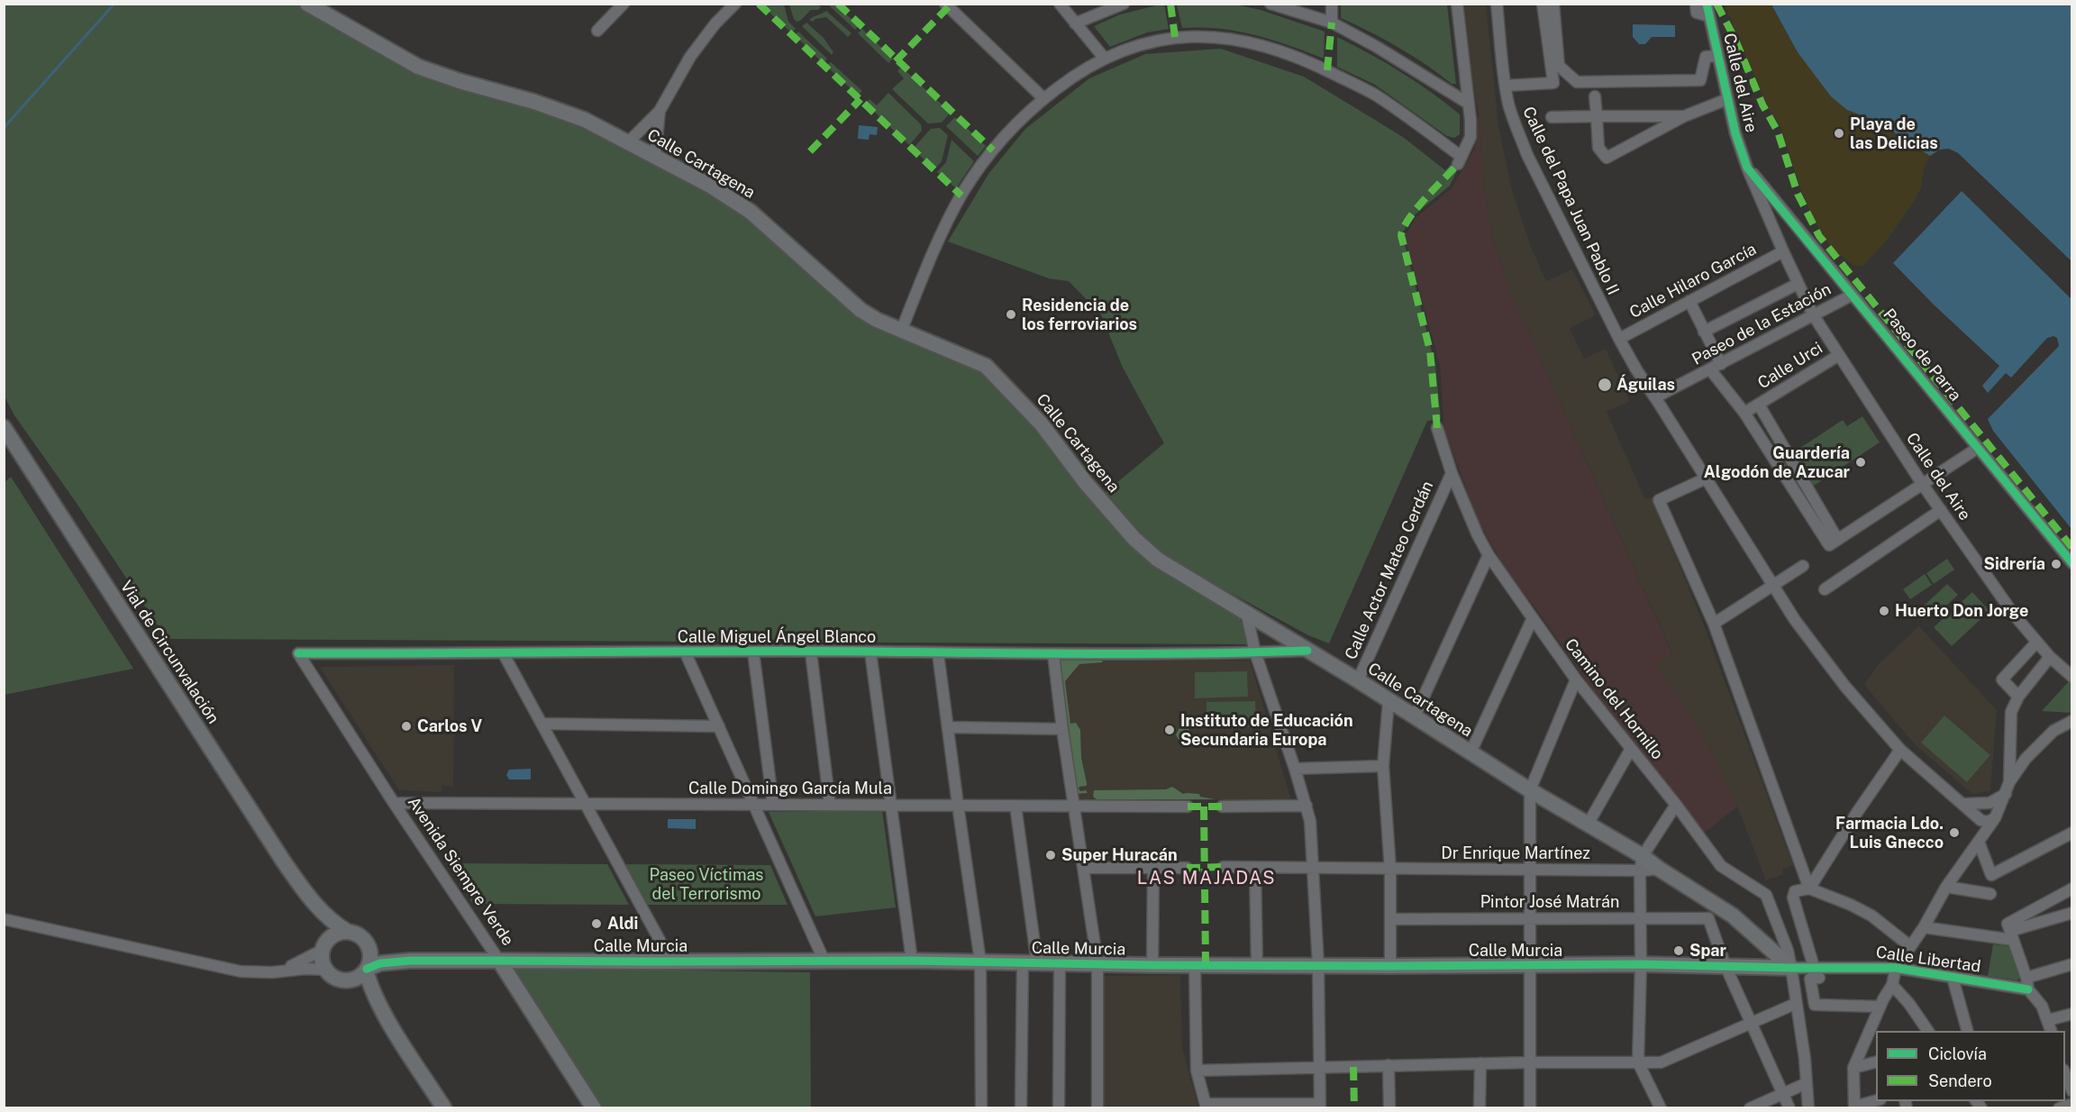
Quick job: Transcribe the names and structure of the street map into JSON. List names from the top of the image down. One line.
{"streets":{"main road":["Calle Cartagena","Vial de Circunvalación","Avenida Siempre Verde","Calle Murcia"],"street":["Calle del Aire","Calle del Papa Juan Pablo II","Calle Hilaro García","Paseo de la Estación","Paseo de Parra","Calle Urci","Calle Actor Mateo Cerdán","Calle Miguel Ángel Blanco","Camino del Hornillo","Calle Domingo García Mula","Dr Enrique Martínez","Pintor José Matrán","Calle Libertad"]},"crossings":[["Calle del Aire","Calle Hilaro García"],["Calle del Aire","Paseo de la Estación"],["Calle del Aire","Paseo de Parra"],["Calle del Aire","Calle Urci"],["Calle Cartagena","Calle Actor Mateo Cerdán"],["Calle Cartagena","Calle Miguel Ángel Blanco"],["Calle Cartagena","Camino del Hornillo"],["Calle Cartagena","Dr Enrique Martínez"],["Calle Cartagena","Pintor José Matrán"],["Calle Cartagena","Calle Murcia"],["Calle Cartagena","Calle Libertad"],["Calle del Papa Juan Pablo II","Calle Hilaro García"],["Calle del Papa Juan Pablo II","Paseo de la Estación"],["Paseo de la Estación","Paseo de Parra"],["Calle Actor Mateo Cerdán","Camino del Hornillo"],["Calle Miguel Ángel Blanco","Avenida Siempre Verde"],["Vial de Circunvalación","Calle Murcia"],["Camino del Hornillo","Calle Murcia"],["Camino del Hornillo","Calle Libertad"],["Calle Domingo García Mula","Avenida Siempre Verde"],["Avenida Siempre Verde","Calle Murcia"],["Calle Murcia","Calle Libertad"]],"districts":["LAS MAJADAS"],"parks":["Paseo Víctimas del Terrorismo"],"places":["Playa de las Delicias","Residencia de los ferroviarios","Águilas","Guardería Algodón de Azucar","Sidrería","Huerto Don Jorge","Carlos V","Instituto de Educación Secundaria Europa","Farmacia Ldo. Luis Gnecco","Super Huracán","Aldi","Spar"],"legend":["Ciclovía","Sendero"]}
